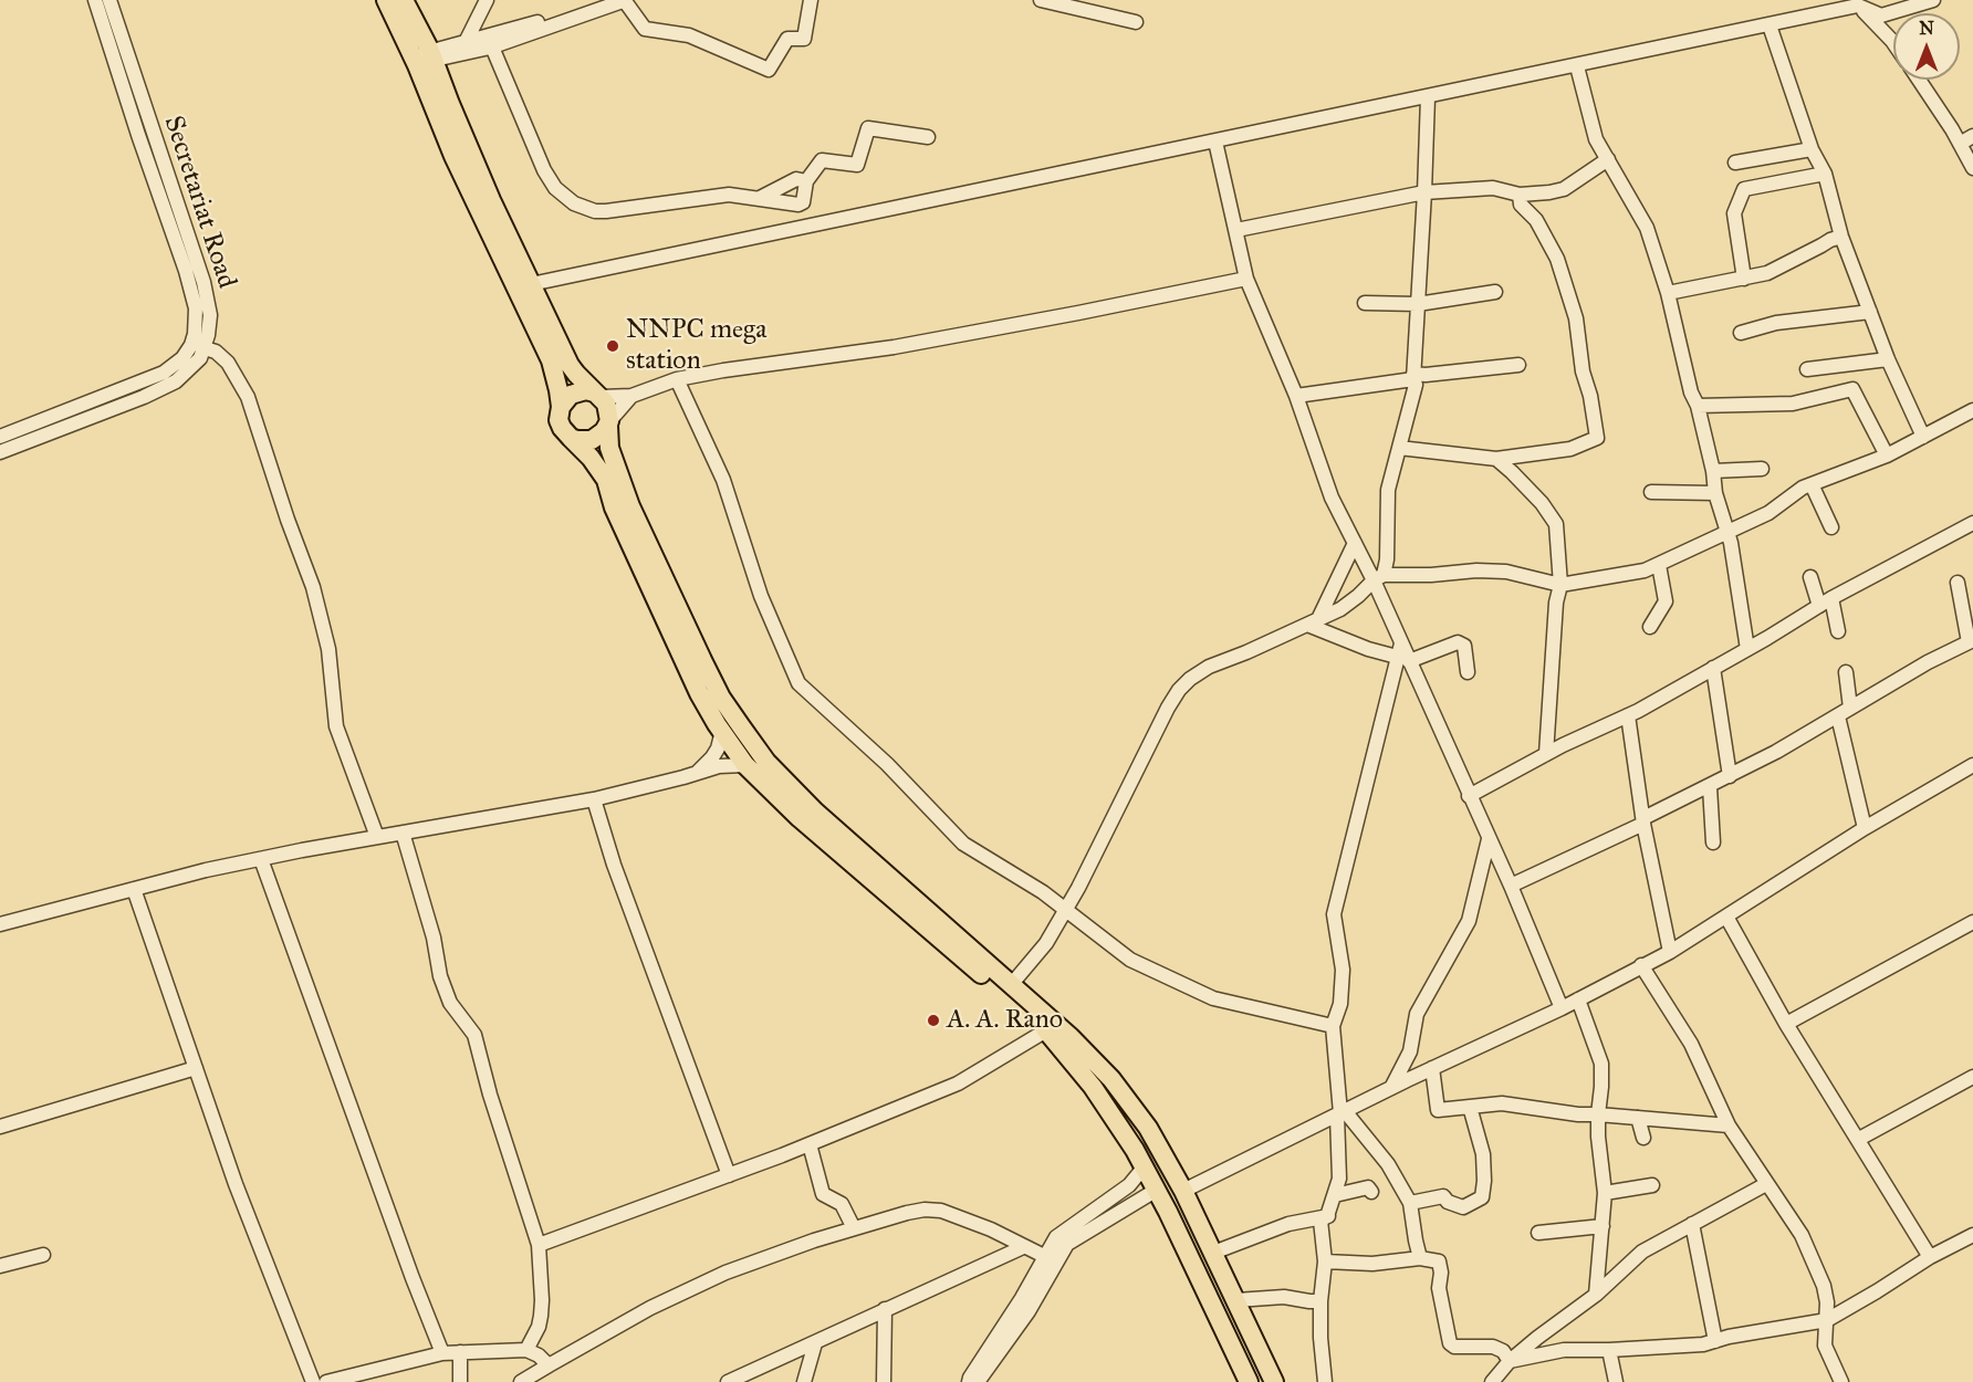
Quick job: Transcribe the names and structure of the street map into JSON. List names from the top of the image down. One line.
{"streets":{"street":["Secretariat Road"]},"places":["NNPC mega station","A. A. Rano"],"north":"top"}
